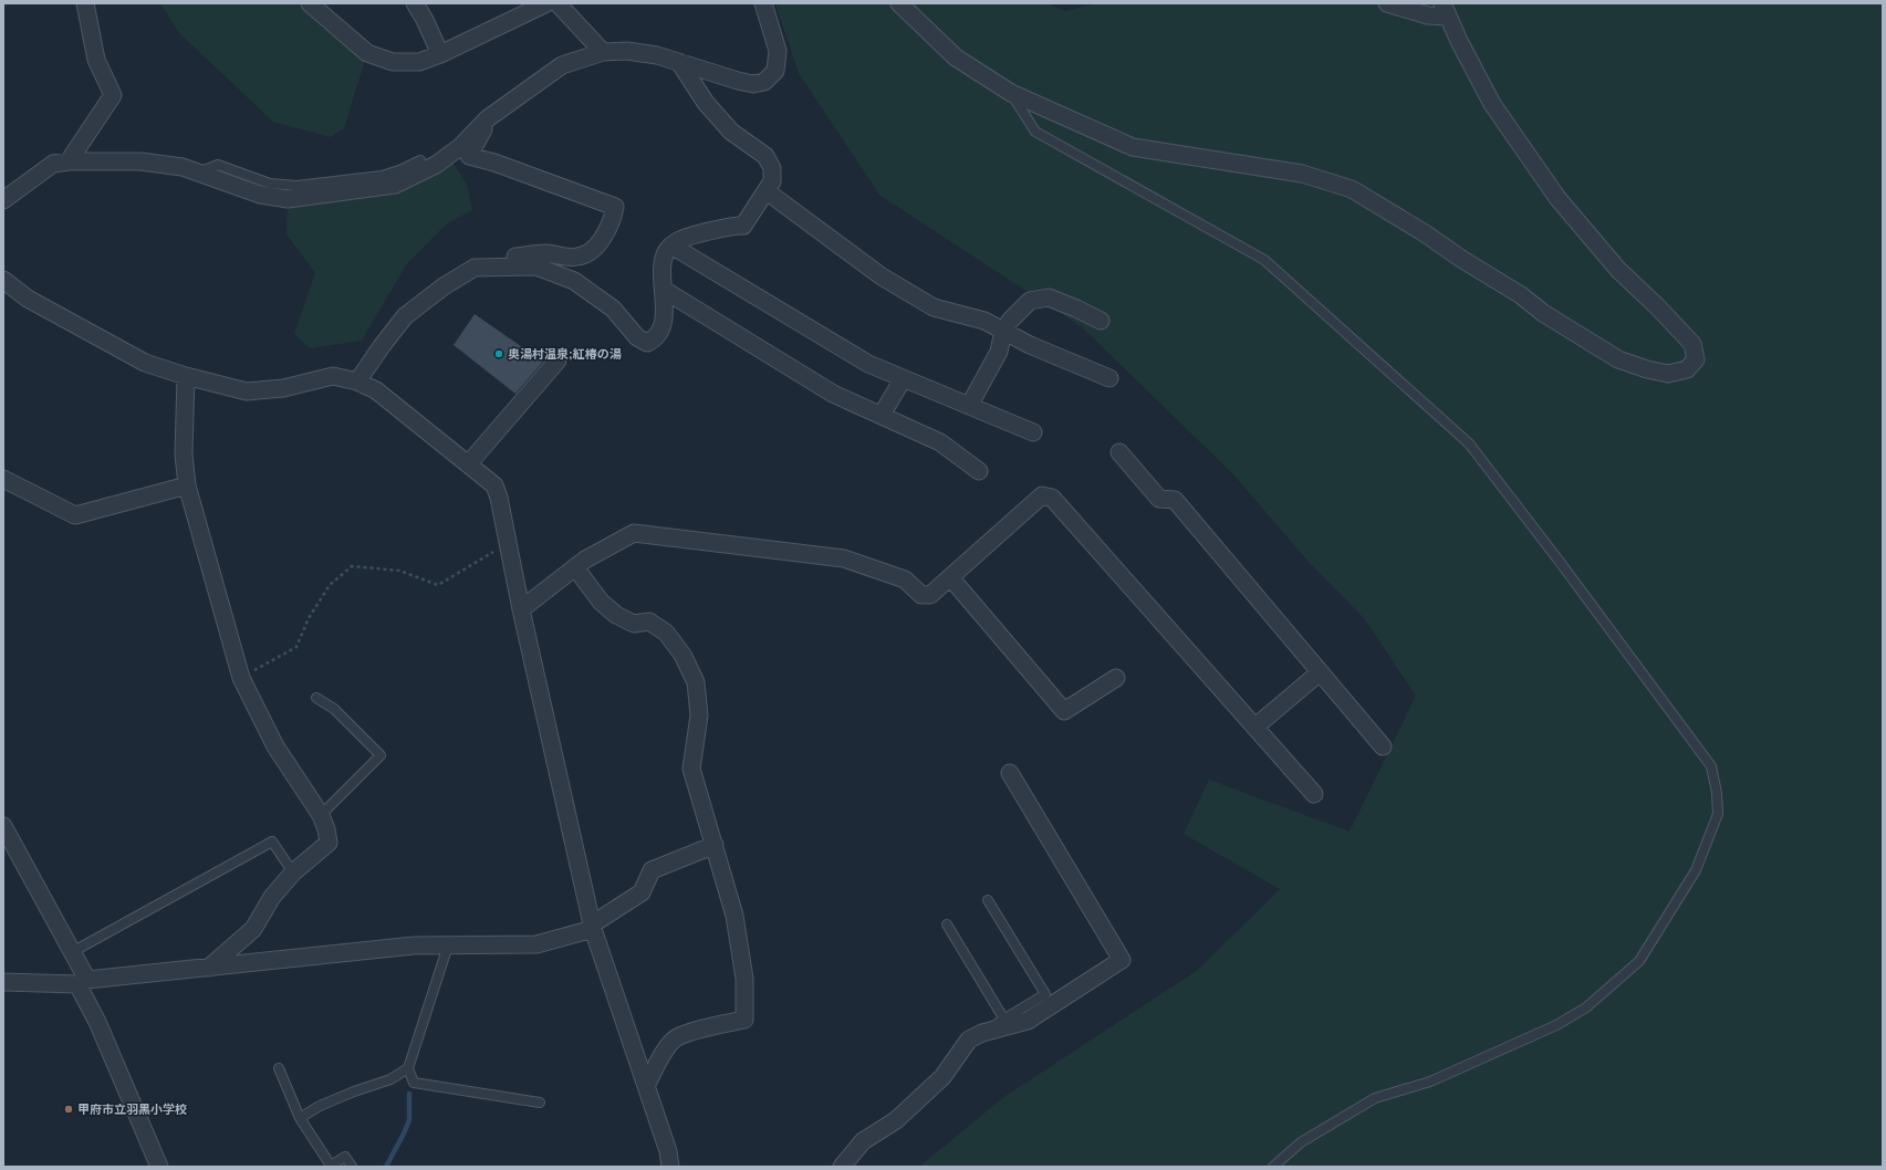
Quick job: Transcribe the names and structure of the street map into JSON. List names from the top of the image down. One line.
{"places":["奥湯村温泉;紅椿の湯","甲府市立羽黒小学校"]}
